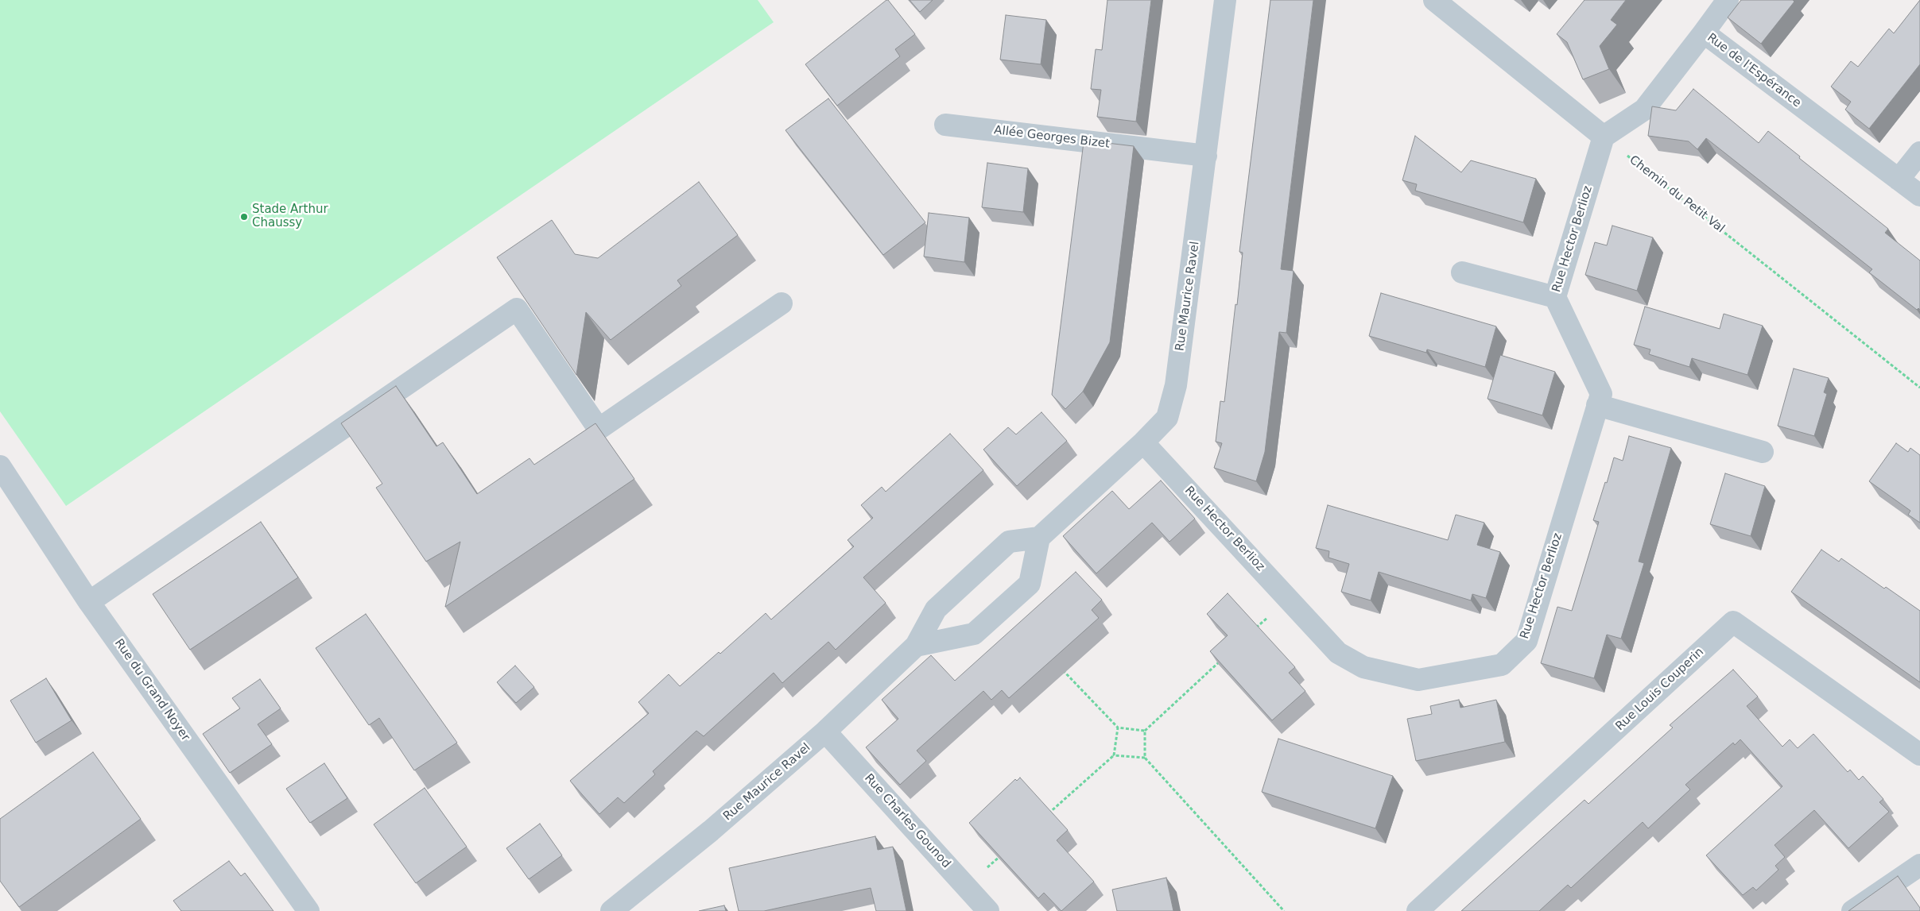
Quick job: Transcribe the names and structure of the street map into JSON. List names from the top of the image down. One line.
{"streets":{"street":["Rue de l'Espérance","Allée Georges Bizet","Rue Hector Berlioz","Rue Maurice Ravel","Rue Louis Couperin","Rue du Grand Noyer","Rue Charles Gounod"],"path":["Chemin du Petit Val"]},"crossings":[["Rue de l'Espérance","Chemin du Petit Val"],["Rue de l'Espérance","Rue Hector Berlioz"],["Allée Georges Bizet","Rue Maurice Ravel"],["Chemin du Petit Val","Rue Hector Berlioz"],["Rue Hector Berlioz","Rue Maurice Ravel"],["Rue Maurice Ravel","Rue Charles Gounod"]],"places":["Stade Arthur Chaussy"]}
